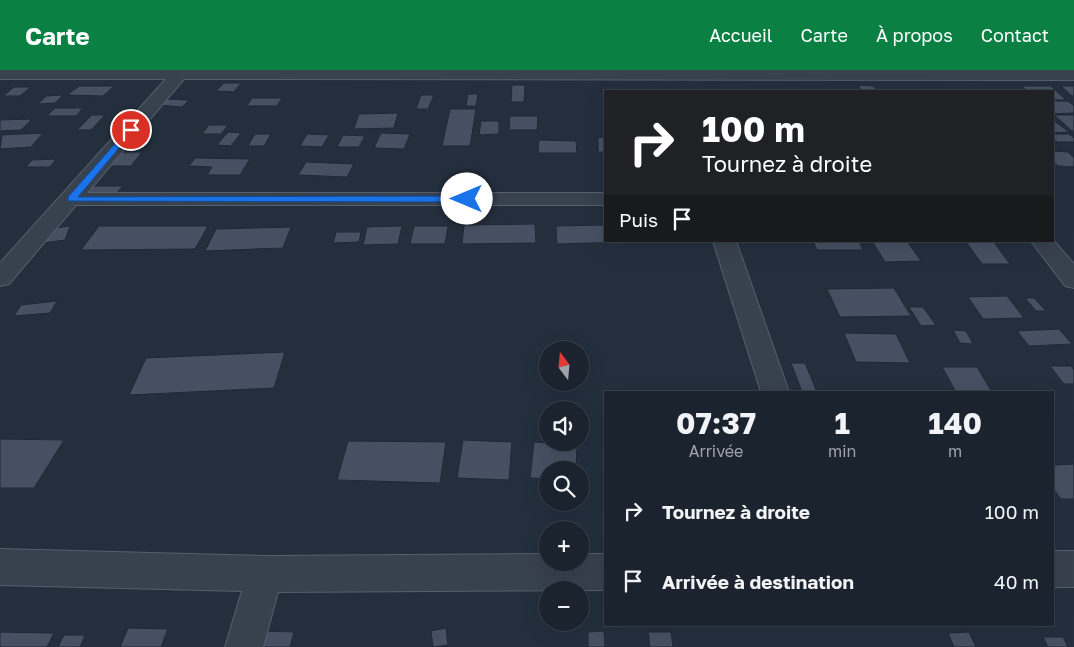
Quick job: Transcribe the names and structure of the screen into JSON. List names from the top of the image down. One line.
{"north":"top","page":{"header":"Carte","nav":["Accueil","Carte","À propos","Contact"],"turn":["100 m","Tournez à droite"],"then":"Puis","map_buttons":["+","−"],"eta":["07:37","Arrivée","1","min","140","m"],"list":[{"name":"Tournez à droite","value":"100 m"},{"name":"Arrivée à destination","value":"40 m"}]}}
